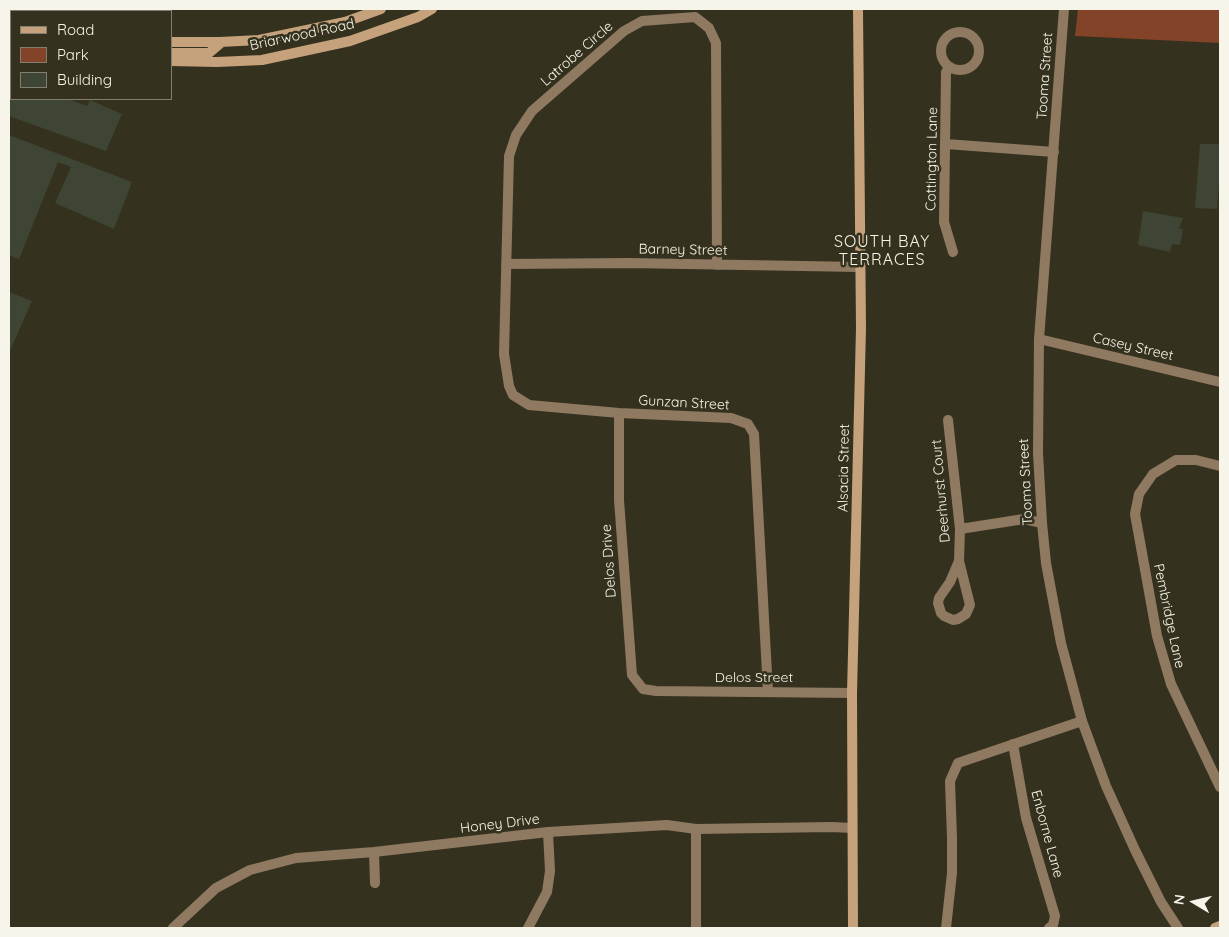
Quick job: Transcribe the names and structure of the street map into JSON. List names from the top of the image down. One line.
{"streets":{"main road":["Briarwood Road","Alsacia Street"],"street":["Latrobe Circle","Tooma Street","Cottington Lane","Barney Street","Casey Street","Gunzan Street","Deerhurst Court","Delos Drive","Pembridge Lane","Delos Street","Honey Drive","Enborne Lane"]},"crossings":[["Latrobe Circle","Barney Street"],["Latrobe Circle","Gunzan Street"],["Tooma Street","Casey Street"],["Barney Street","Alsacia Street"],["Gunzan Street","Delos Drive"],["Gunzan Street","Delos Street"],["Alsacia Street","Delos Street"],["Alsacia Street","Honey Drive"],["Delos Drive","Delos Street"]],"districts":["SOUTH BAY TERRACES"],"legend":["Road","Park","Building"],"north":"left"}
